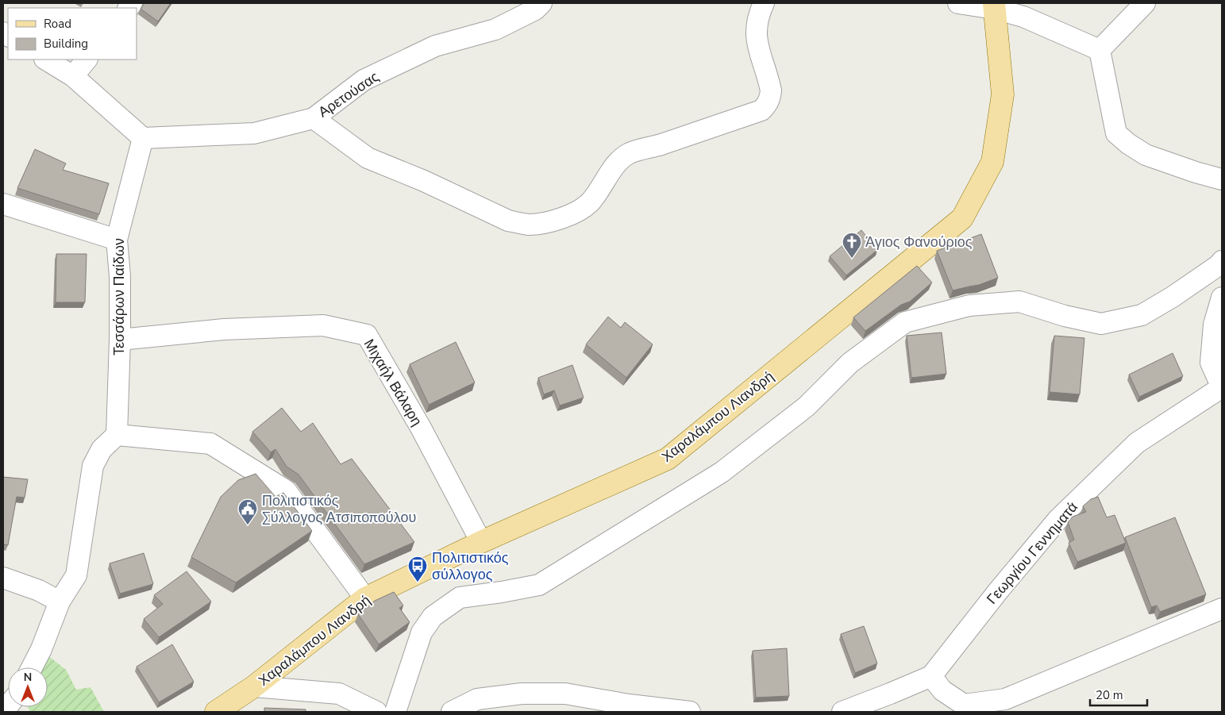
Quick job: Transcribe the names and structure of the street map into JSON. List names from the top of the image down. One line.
{"streets":{"main road":["Χαραλάμπου Λιανδρή"],"street":["Αρετούσας","Τεσσάρων Παίδων","Μιχαήλ Βάλαρη","Γεωργίου Γεννηματά"]},"crossings":[["Αρετούσας","Τεσσάρων Παίδων"],["Τεσσάρων Παίδων","Μιχαήλ Βάλαρη"],["Μιχαήλ Βάλαρη","Χαραλάμπου Λιανδρή"]],"places":{"church":["Άγιος Φανούριος"],"public building":["Πολιτιστικός Σύλλογος Ατσιποπούλου"],"bus stop":["Πολιτιστικός σύλλογος"]},"legend":["Road","Building"],"scale_bar":"20 m","north":"top"}
